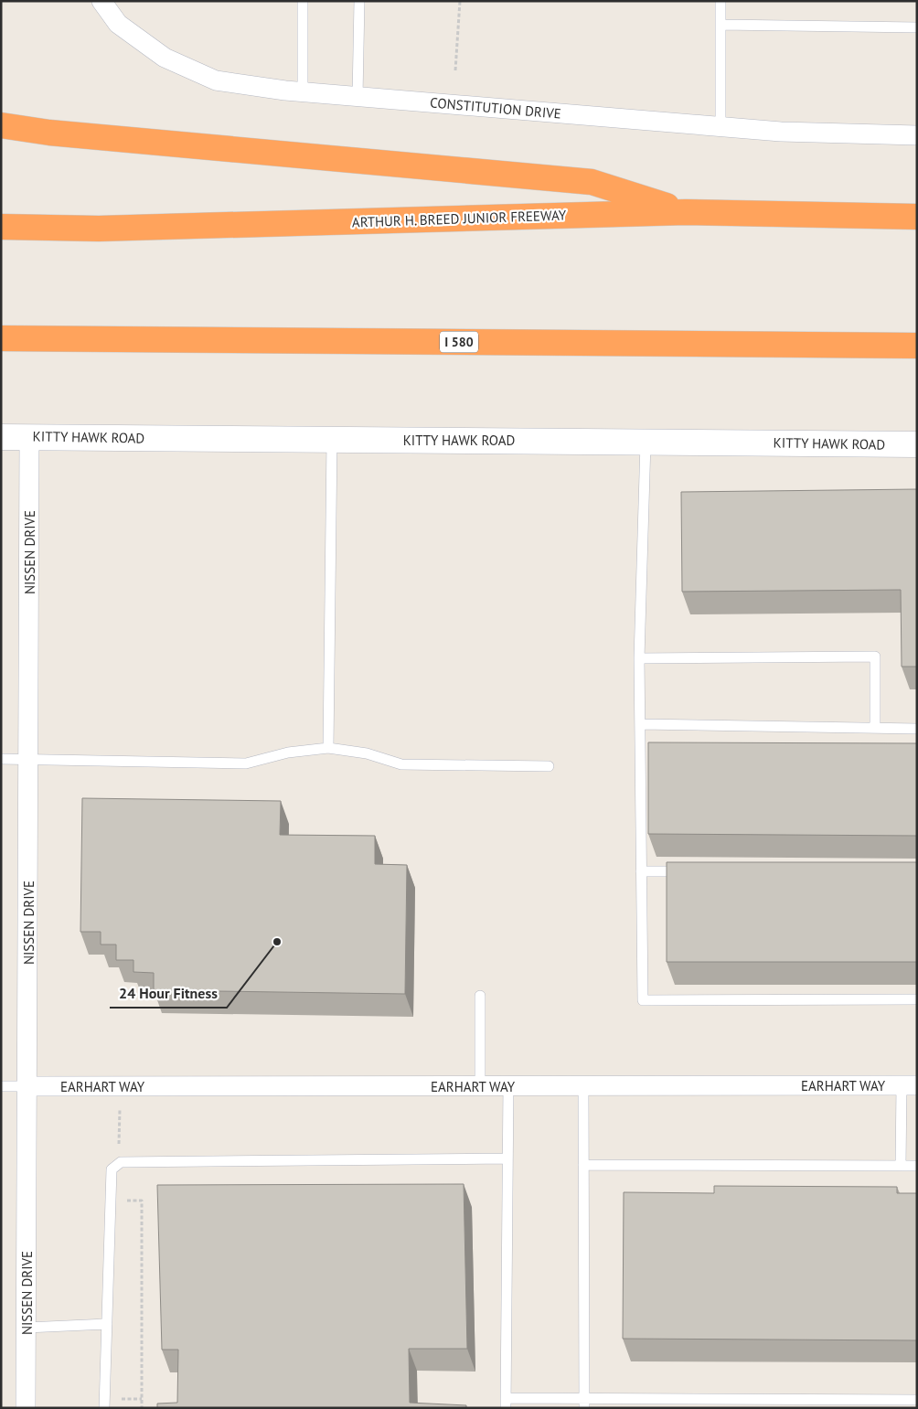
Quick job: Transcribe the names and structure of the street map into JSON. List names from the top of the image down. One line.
{"streets":{"highway":["ARTHUR H. BREED JUNIOR FREEWAY","I 580"],"street":["CONSTITUTION DRIVE","KITTY HAWK ROAD","NISSEN DRIVE","EARHART WAY"]},"crossings":[["KITTY HAWK ROAD","NISSEN DRIVE"],["NISSEN DRIVE","EARHART WAY"]],"places":["24 Hour Fitness"]}
